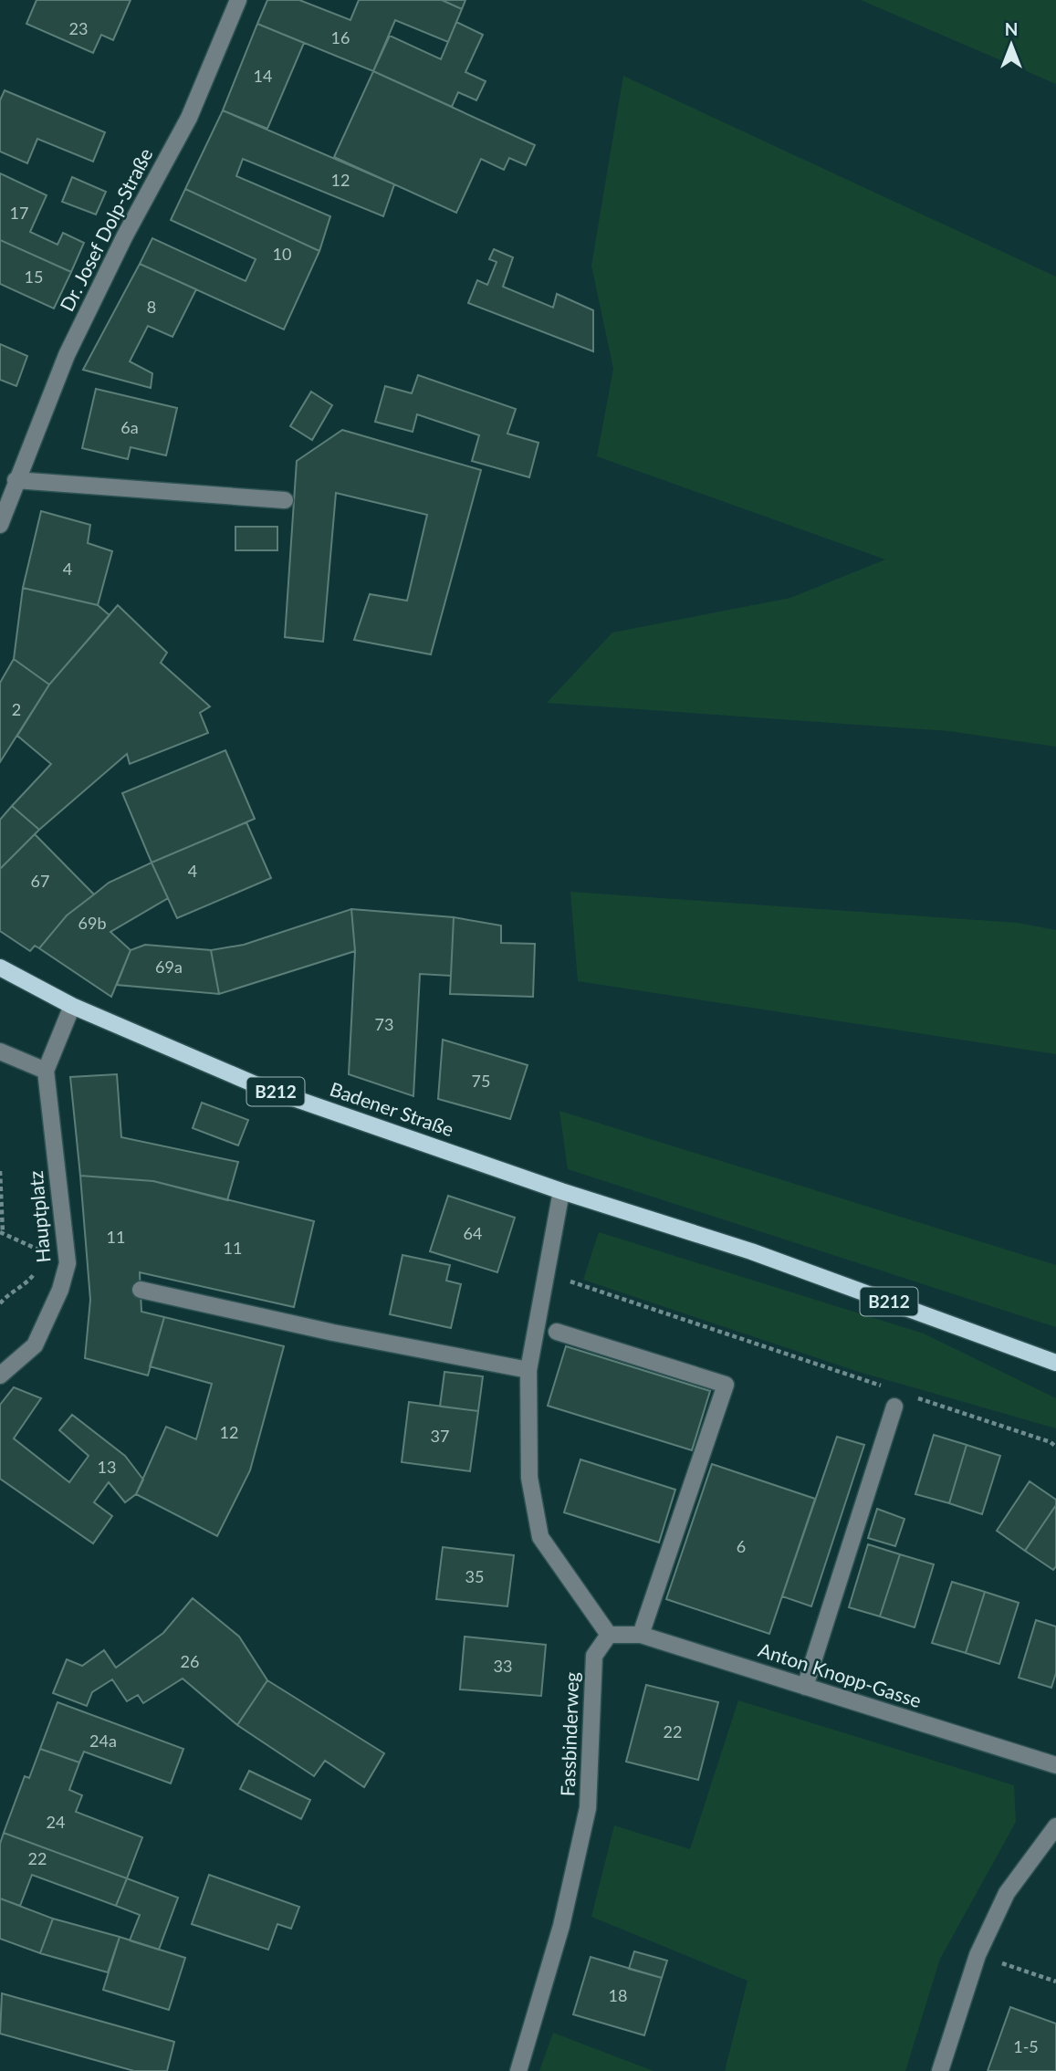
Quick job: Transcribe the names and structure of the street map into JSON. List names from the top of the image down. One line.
{"streets":{"main road":["B212","Badener Straße"],"street":["Dr. Josef Dolp-Straße","Hauptplatz","Anton Knopp-Gasse","Fassbinderweg"]},"crossings":[["B212","Badener Straße"],["Badener Straße","Hauptplatz"],["Anton Knopp-Gasse","Fassbinderweg"]],"house_numbers":["23","16","14","12","17","10","15","8","6a","4","2","4","67","69b","69a","73","75","64","11","11","12","37","13","6","35","26","33","22","24a","24","22","18","1-5"],"north":"top"}
